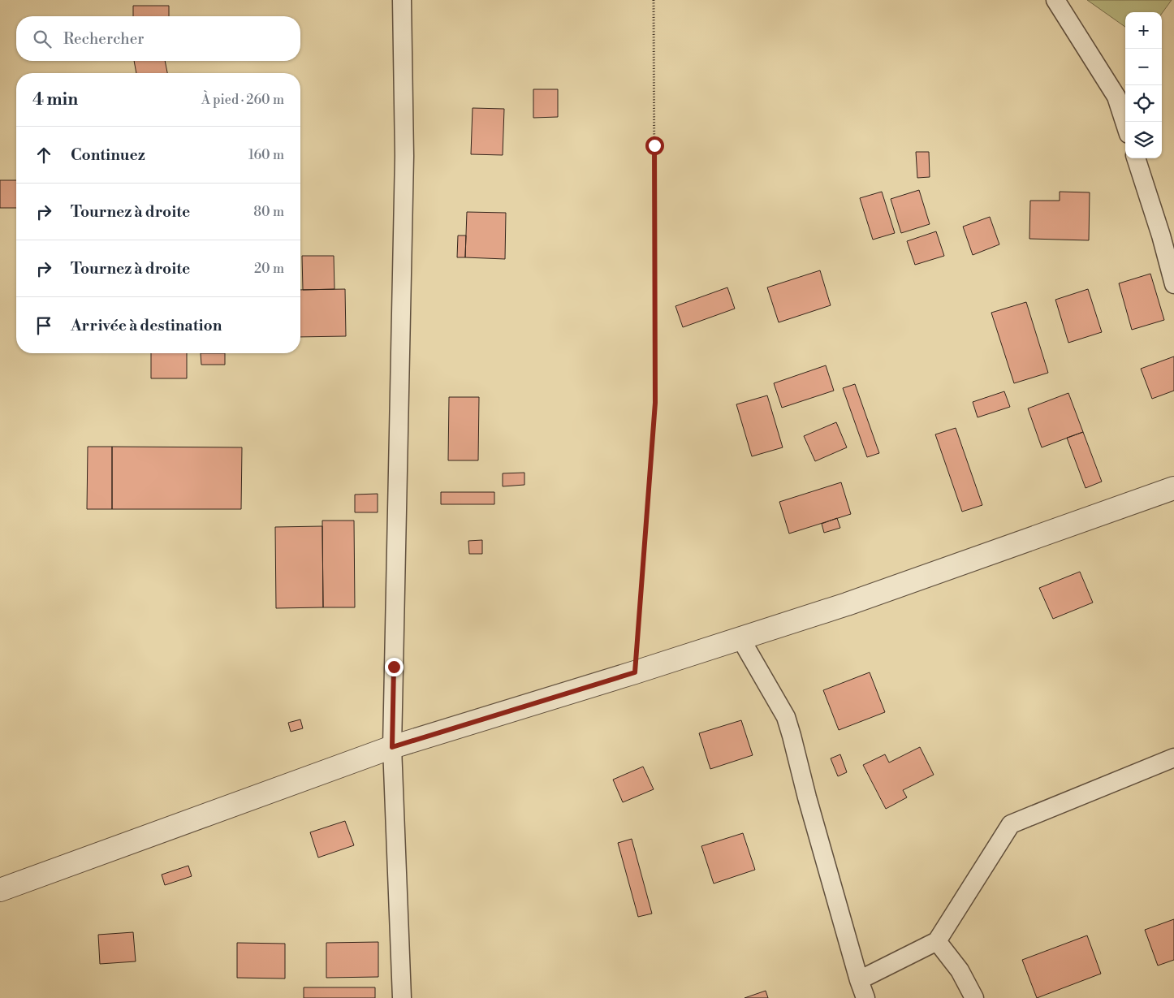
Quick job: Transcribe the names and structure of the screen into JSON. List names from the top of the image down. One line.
{"page":{"map_buttons":["+","−"],"search":"Rechercher","heading":["4 min","À pied · 260 m"],"list":[["Continuez","160 m"],["Tournez à droite","80 m"],["Tournez à droite","20 m"],"Arrivée à destination"]}}
